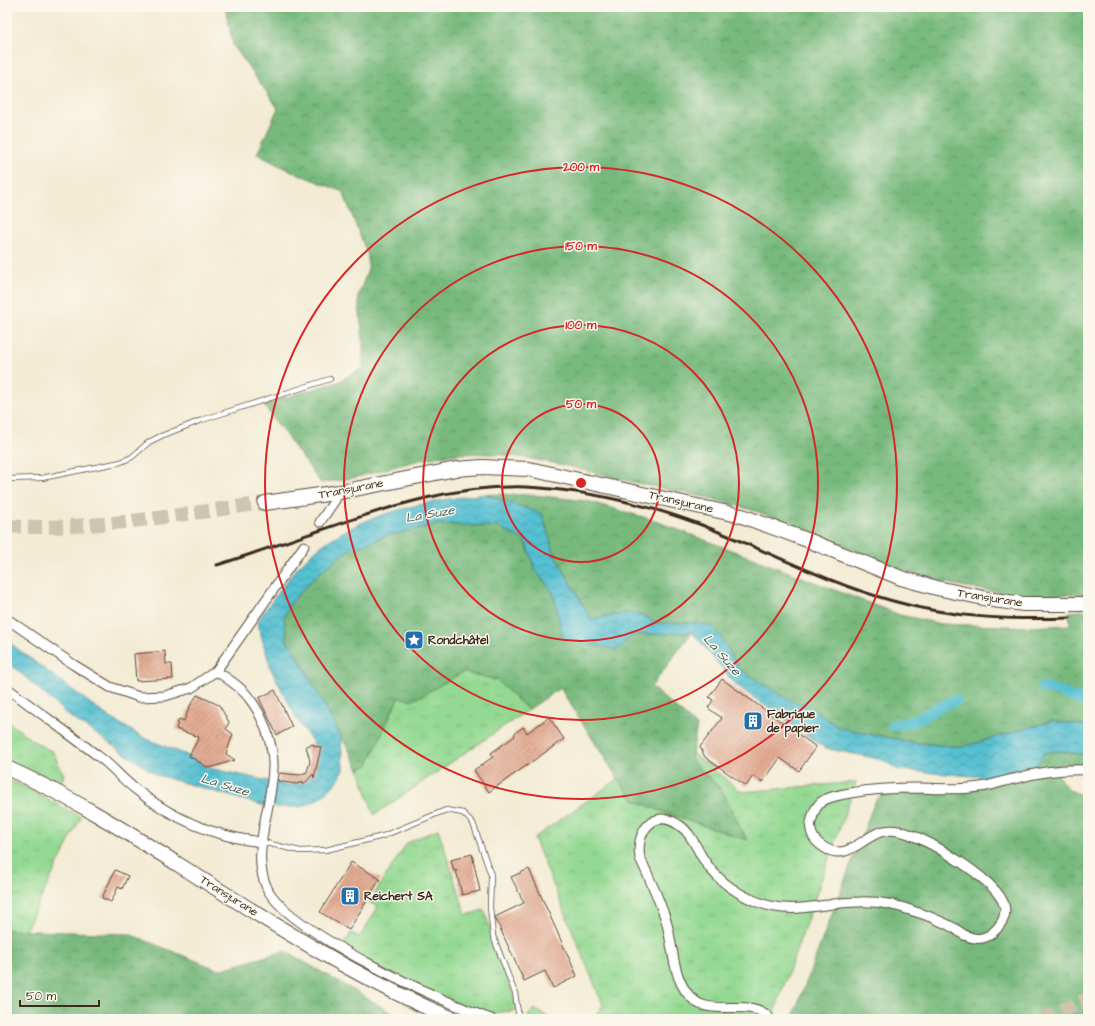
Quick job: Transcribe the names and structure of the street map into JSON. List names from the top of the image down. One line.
{"streets":{"main road":["Transjurane"]},"water":["La Suze"],"places":{"place":["Rondchâtel"],"building":["Fabrique de papier","Reichert SA"]},"scale_bar":"50 m","rings":["200 m","150 m","100 m","50 m"]}
